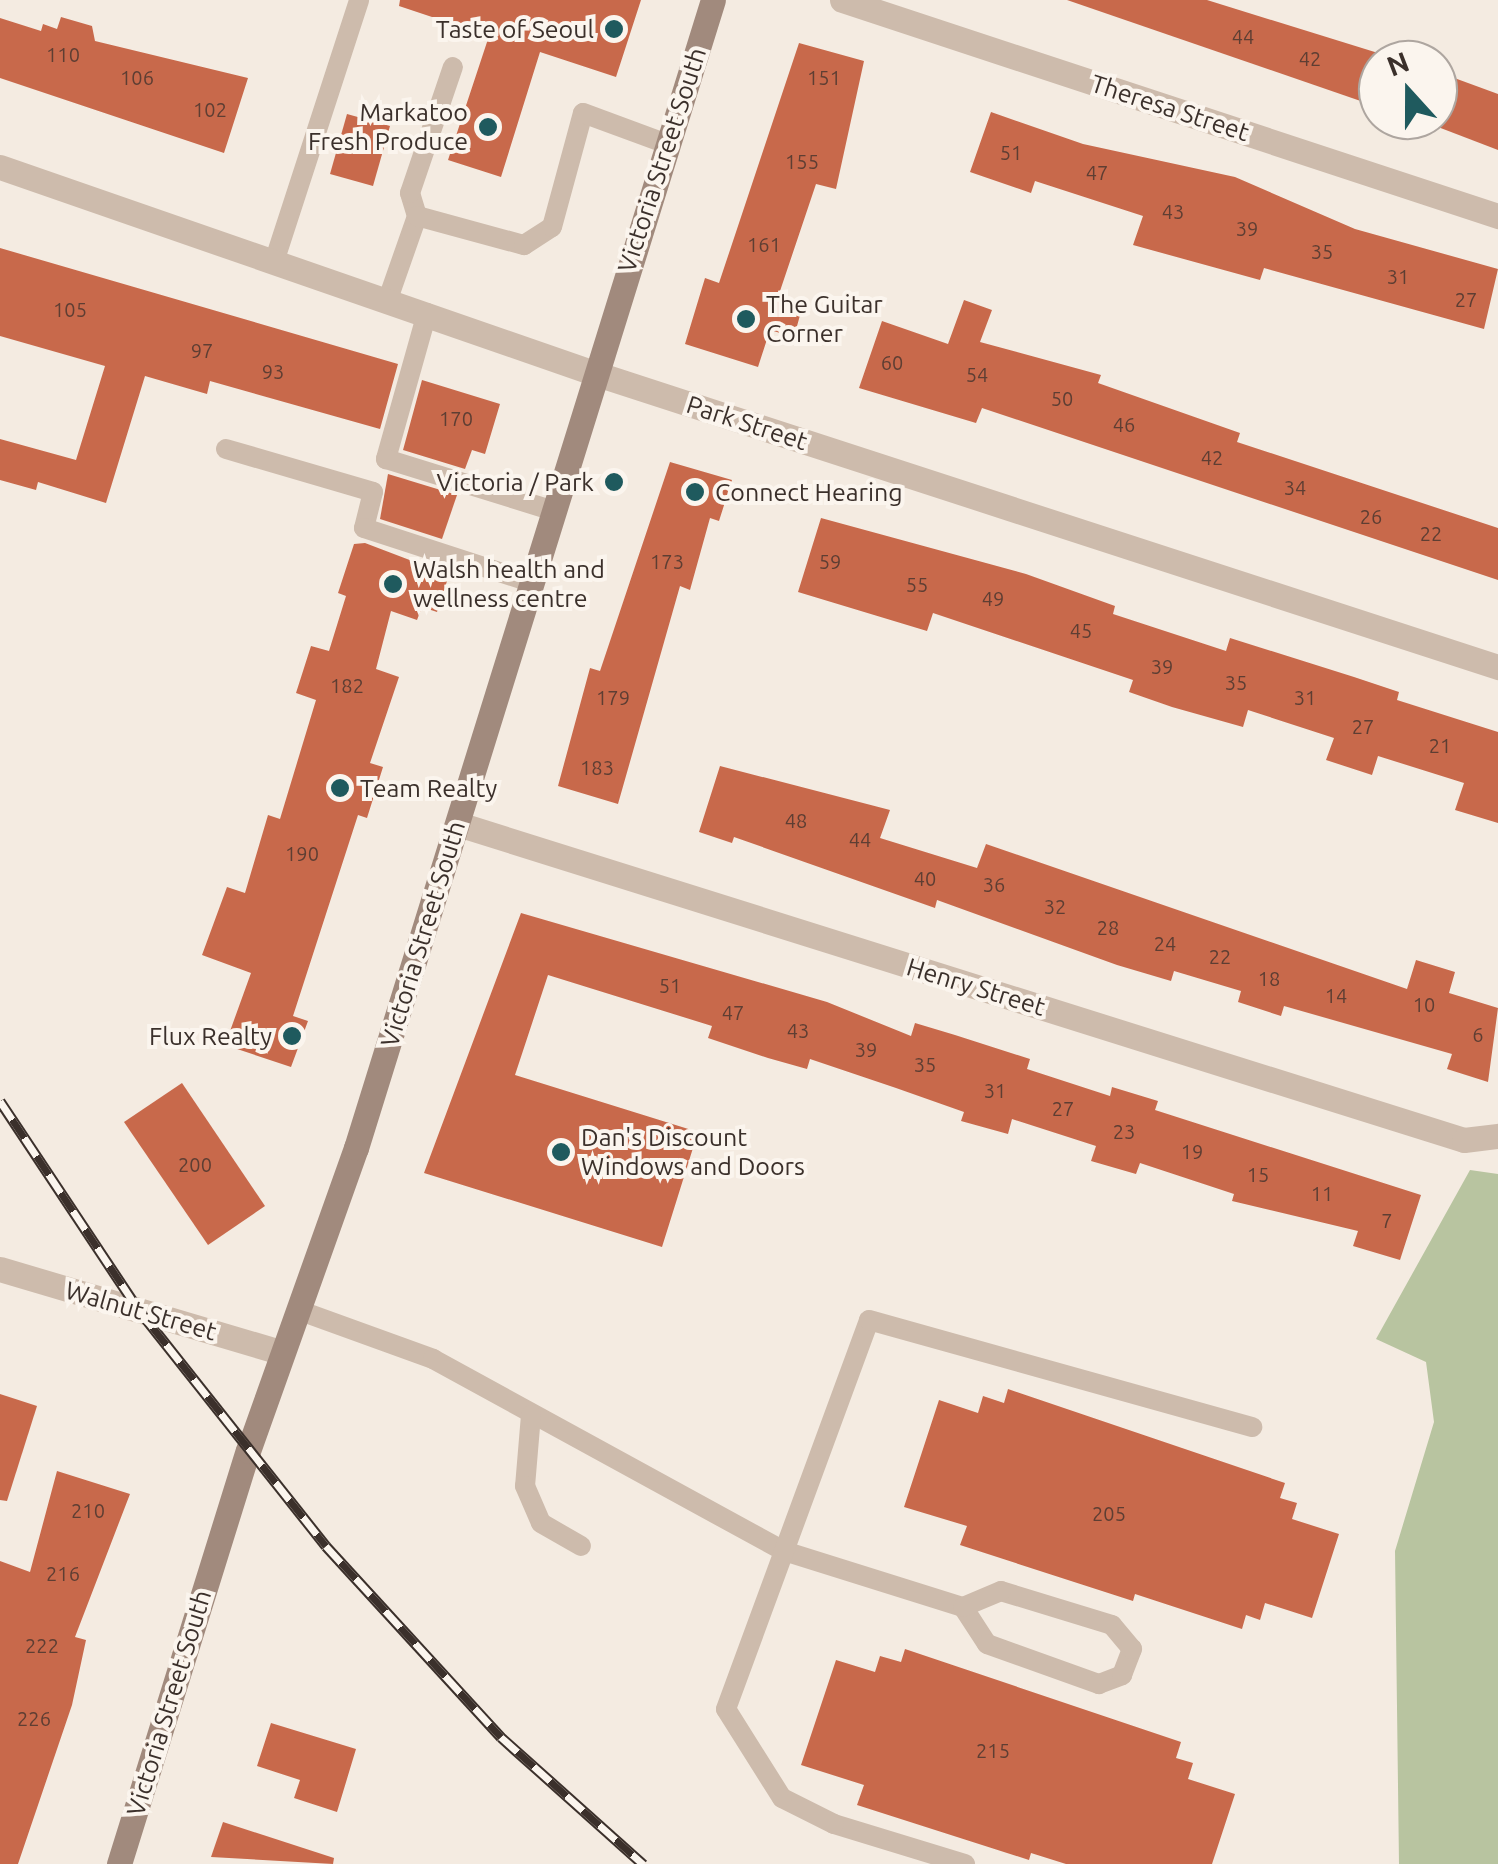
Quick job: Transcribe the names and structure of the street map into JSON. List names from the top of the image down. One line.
{"streets":{"main road":["Victoria Street South"],"street":["Theresa Street","Park Street","Henry Street","Walnut Street"]},"crossings":[["Victoria Street South","Park Street"],["Victoria Street South","Henry Street"],["Victoria Street South","Walnut Street"]],"places":["Taste of Seoul","Markatoo Fresh Produce","The Guitar Corner","Victoria / Park","Connect Hearing","Walsh health and wellness centre","Team Realty","Flux Realty","Dan's Discount Windows and Doors"],"house_numbers":["44","110","42","106","151","102","51","155","47","43","39","161","35","31","27","105","97","60","93","54","50","170","46","42","34","26","22","173","59","55","49","45","39","35","182","179","31","27","21","183","48","44","190","40","36","32","28","24","22","18","51","14","10","47","43","6","39","35","31","27","23","19","200","15","11","7","210","205","216","222","226","215"],"north":"top"}
